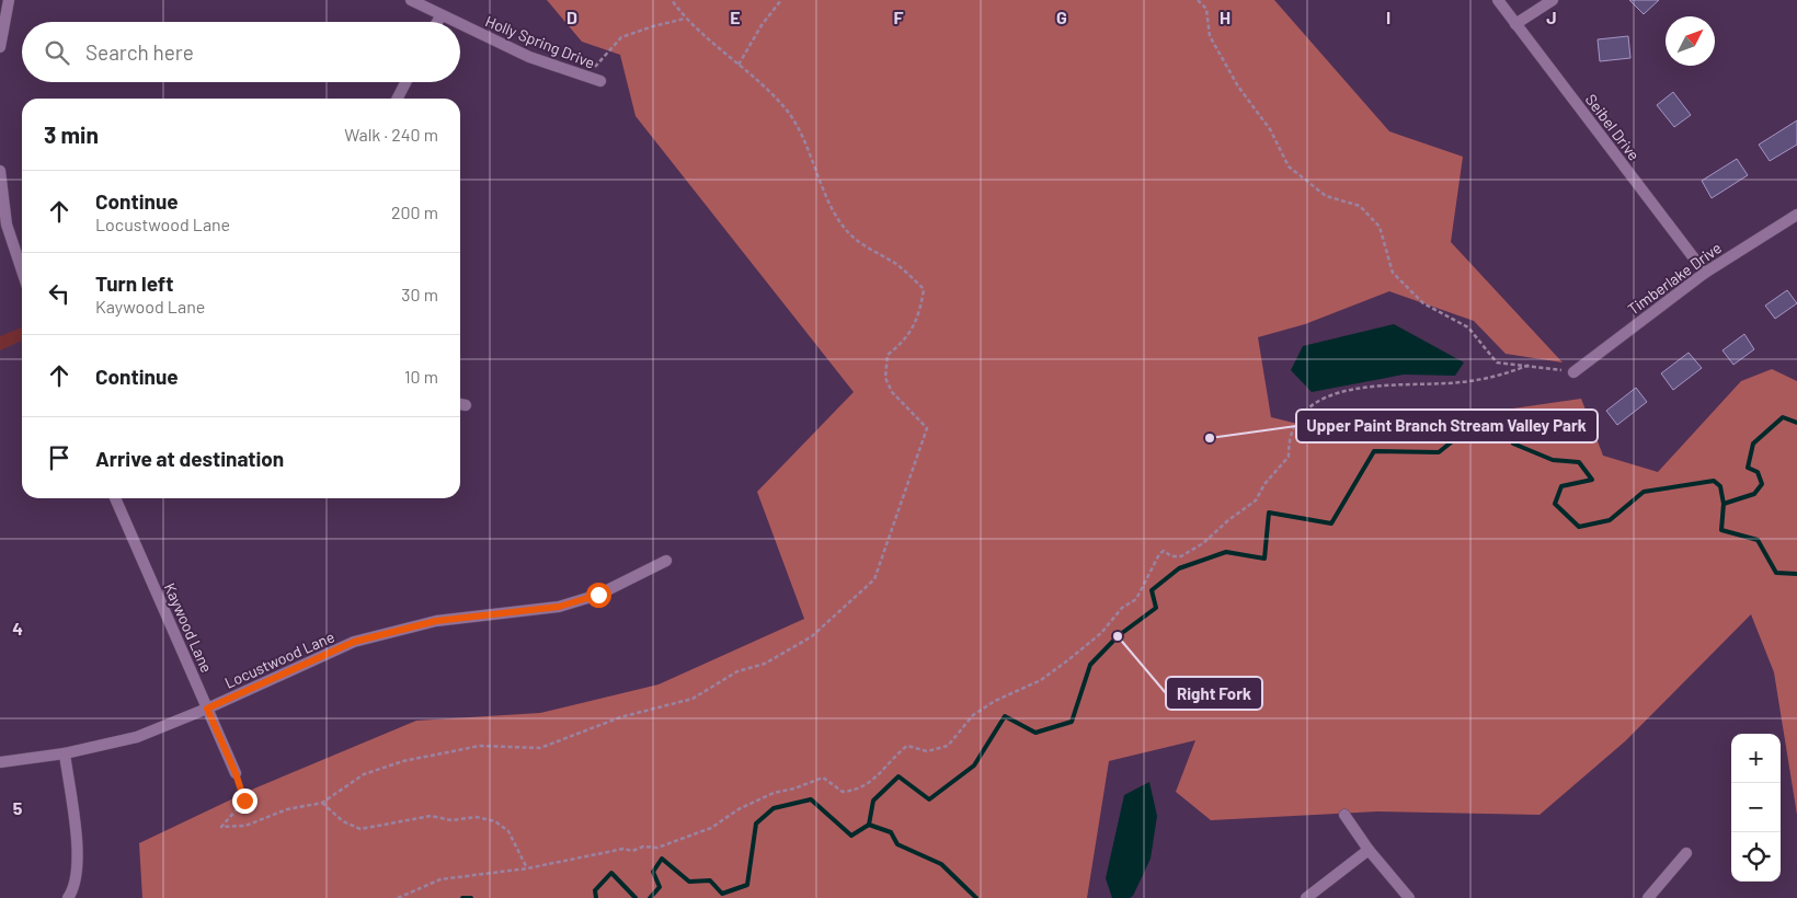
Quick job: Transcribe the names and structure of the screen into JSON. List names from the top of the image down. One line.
{"streets":{"street":["Holly Spring Drive","Seibel Drive","Timberlake Drive","Kaywood Lane","Locustwood Lane"]},"crossings":[["Seibel Drive","Timberlake Drive"],["Kaywood Lane","Locustwood Lane"]],"places":["Upper Paint Branch Stream Valley Park","Right Fork"],"north":"top right","page":{"search":"Search here","heading":["3 min","Walk · 240 m"],"list":[["Continue","Locustwood Lane","200 m"],["Turn left","Kaywood Lane","30 m"],["Continue","10 m"],"Arrive at destination"],"map_buttons":["+","−"]},"grid":{"columns":["D","E","F","G","H","I","J"],"rows":["4","5"]}}
